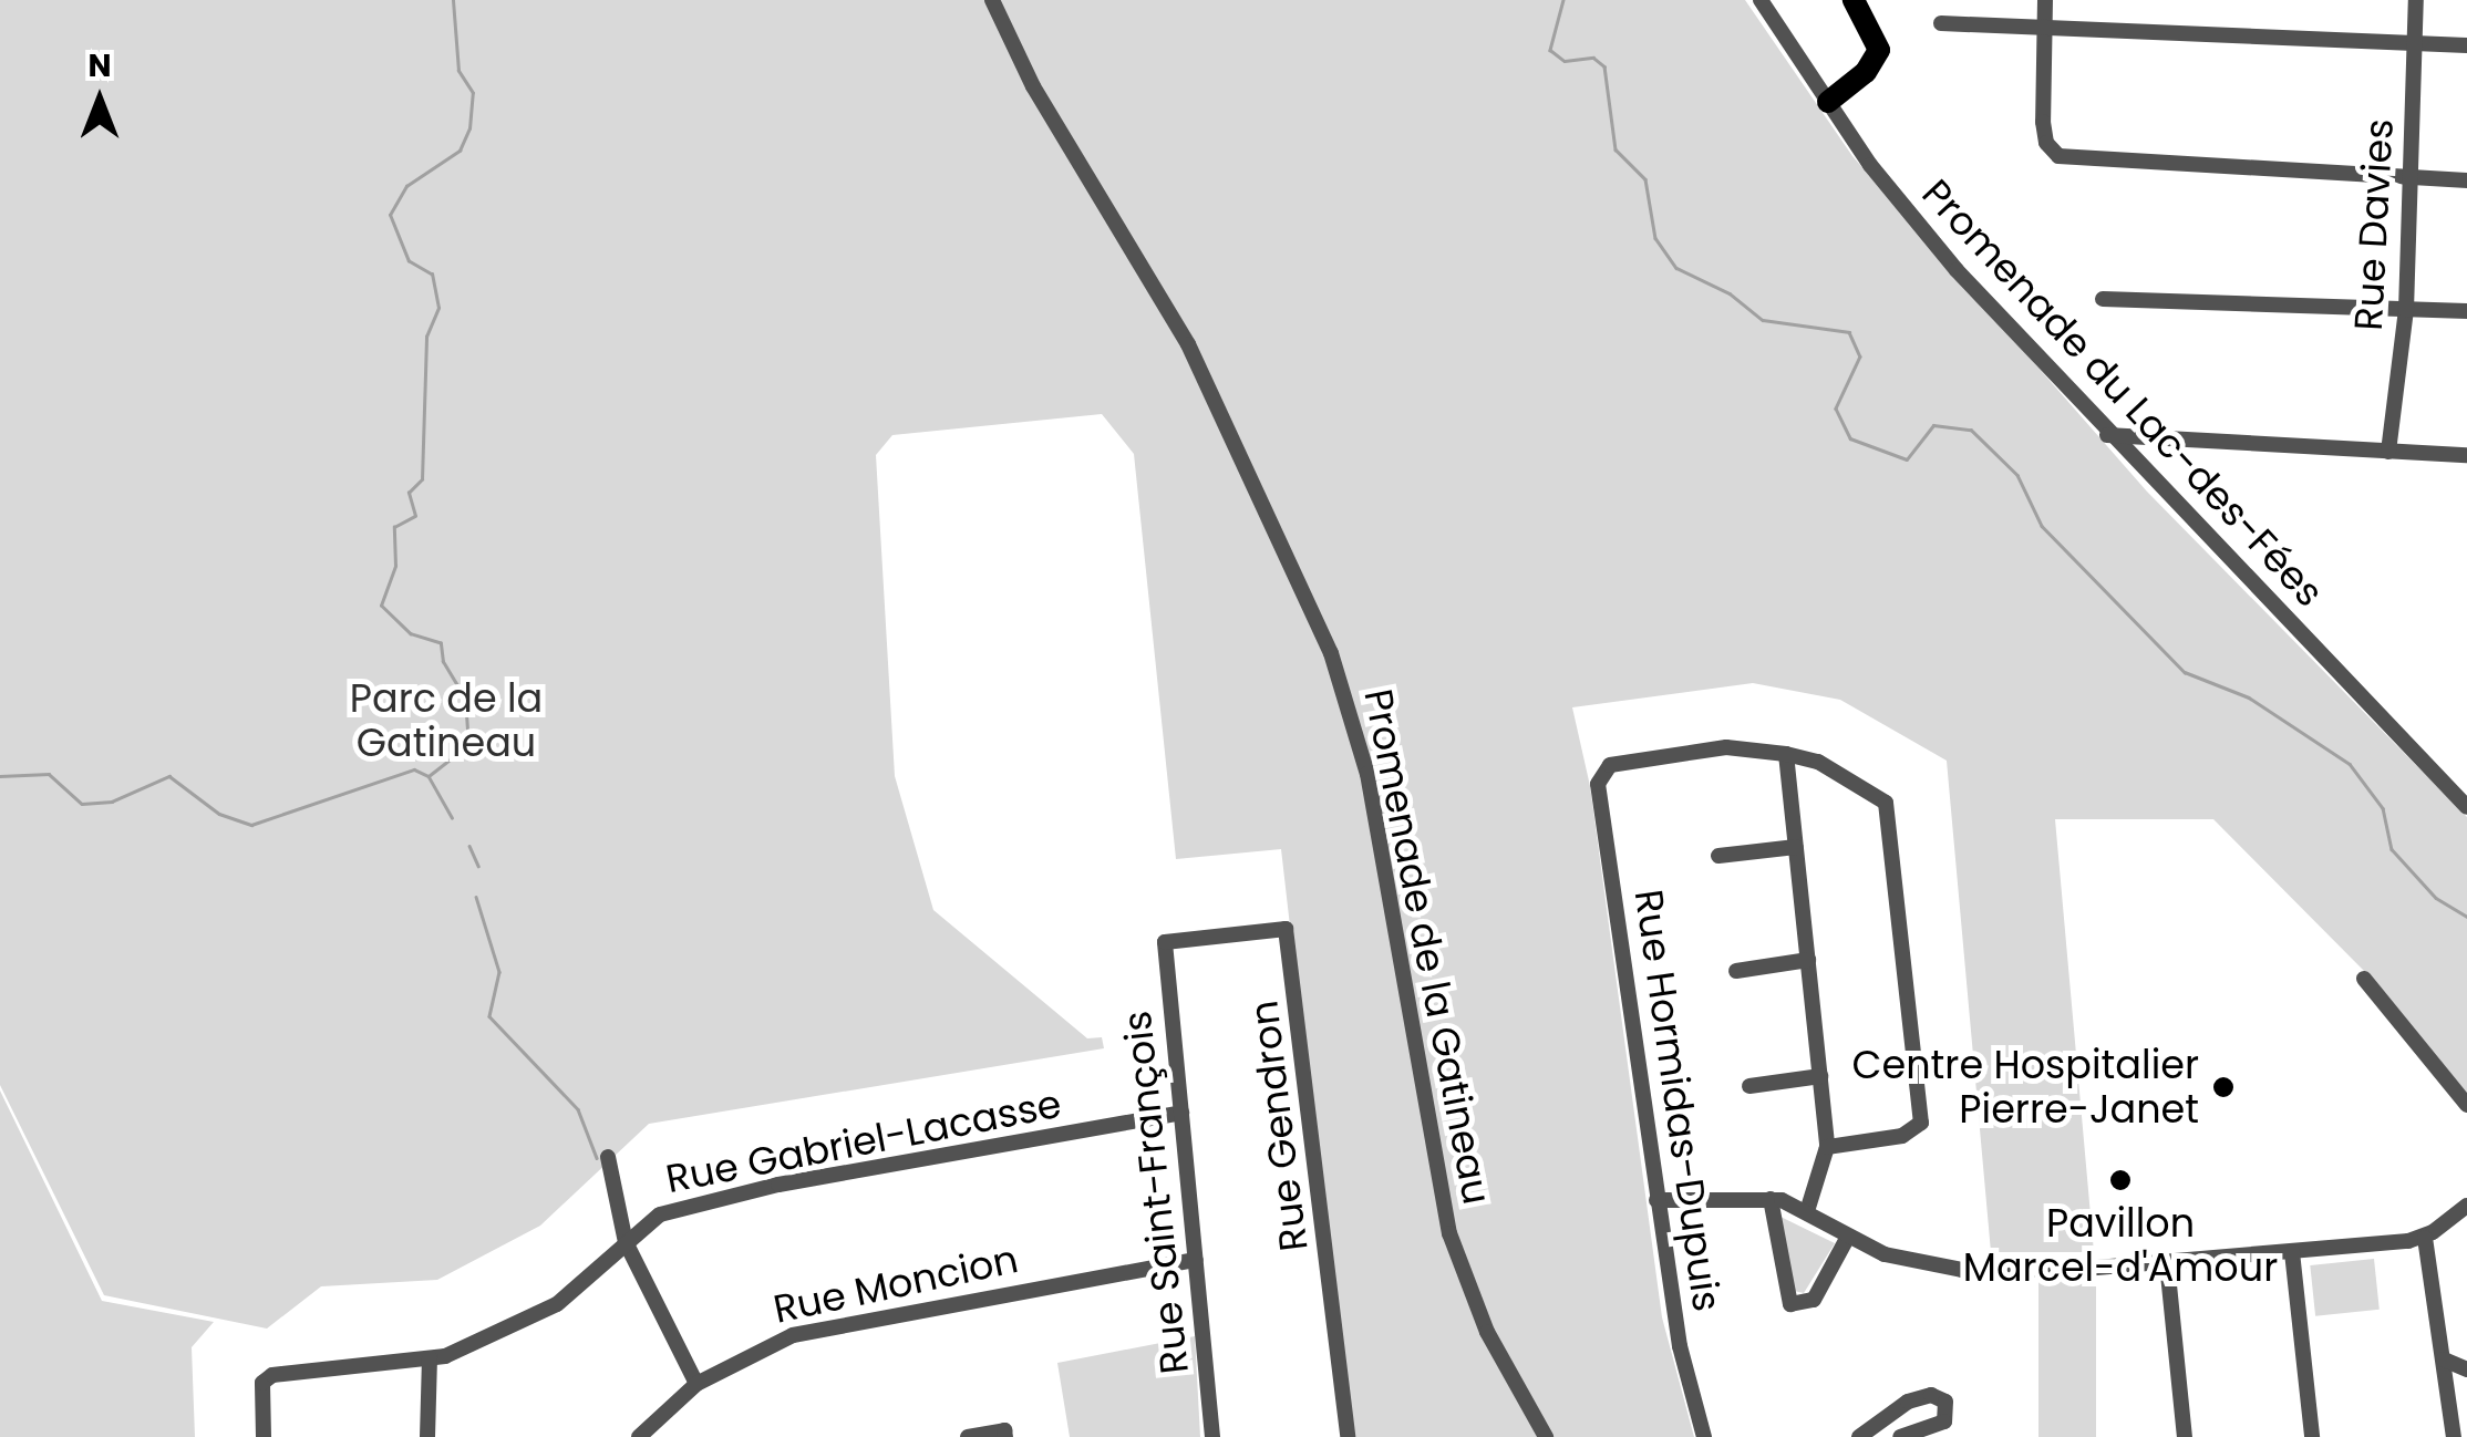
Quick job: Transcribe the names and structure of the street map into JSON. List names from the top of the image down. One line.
{"streets":{"street":["Rue Davies","Promenade du Lac-des-Fées","Promenade de la Gatineau","Rue Hormidas-Dupuis","Rue Gendron","Rue Gabriel-Lacasse","Rue Saint-François","Rue Moncion"]},"crossings":[["Rue Gendron","Rue Saint-François"],["Rue Gabriel-Lacasse","Rue Saint-François"],["Rue Saint-François","Rue Moncion"]],"parks":["Parc de la Gatineau"],"places":["Centre Hospitalier Pierre-Janet","Pavillon Marcel-d'Amour"],"north":"top"}
